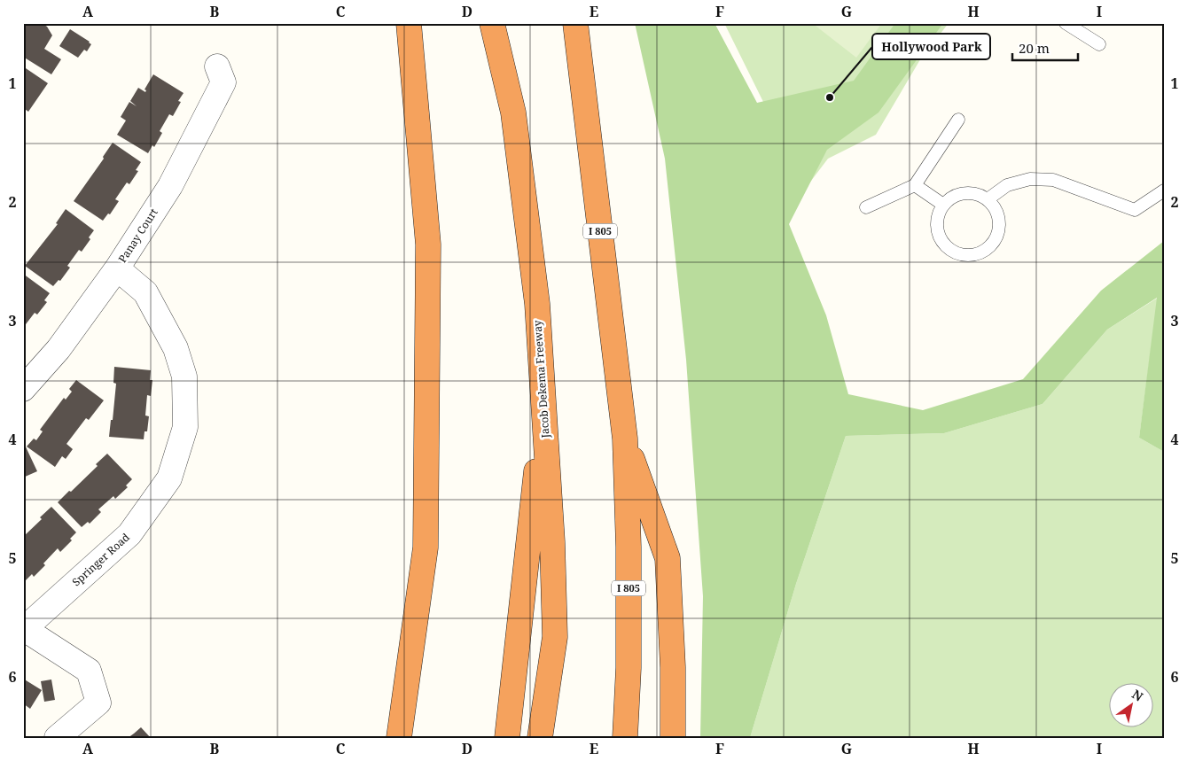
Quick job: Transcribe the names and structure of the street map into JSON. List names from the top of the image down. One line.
{"streets":{"highway":["I 805","Jacob Dekema Freeway"],"street":["Panay Court","Springer Road"]},"crossings":[["Panay Court","Springer Road"]],"places":["Hollywood Park"],"scale_bar":"20 m","north":"top right","grid":{"columns":["A","B","C","D","E","F","G","H","I"],"rows":["1","2","3","4","5","6"]}}
